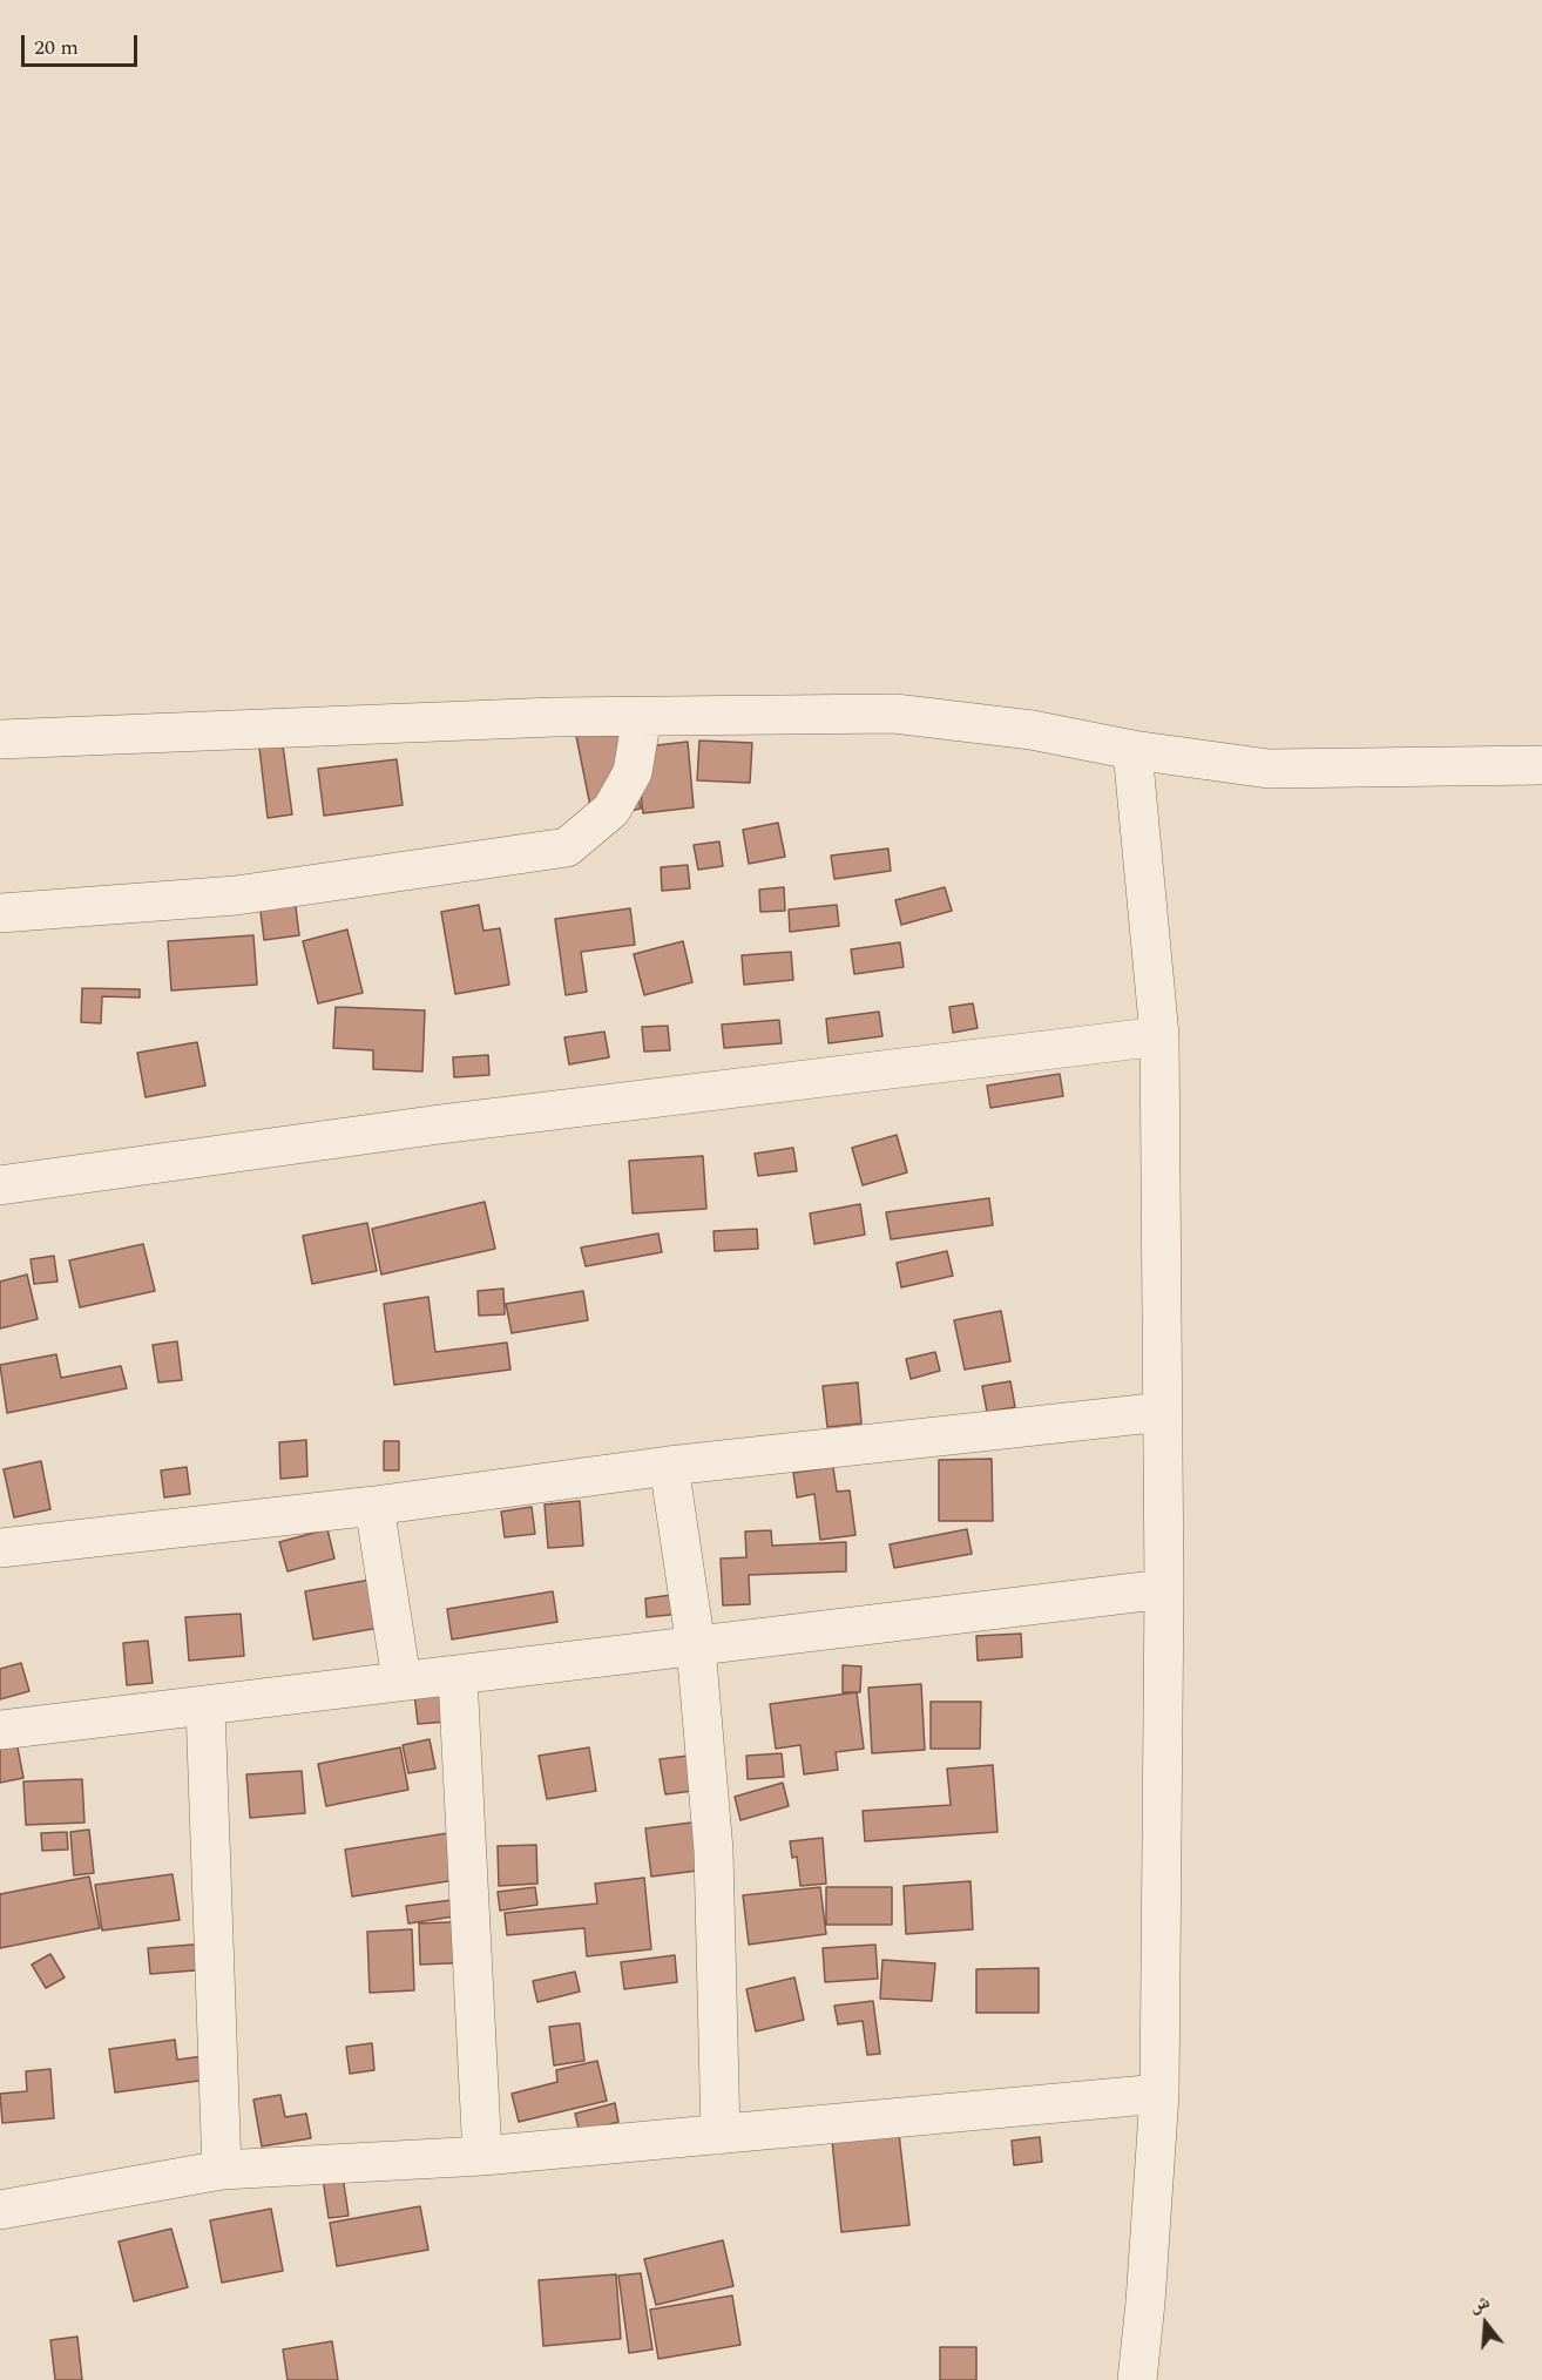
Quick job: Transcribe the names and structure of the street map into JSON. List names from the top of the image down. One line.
{"scale_bar":"20 m","north":"top"}
